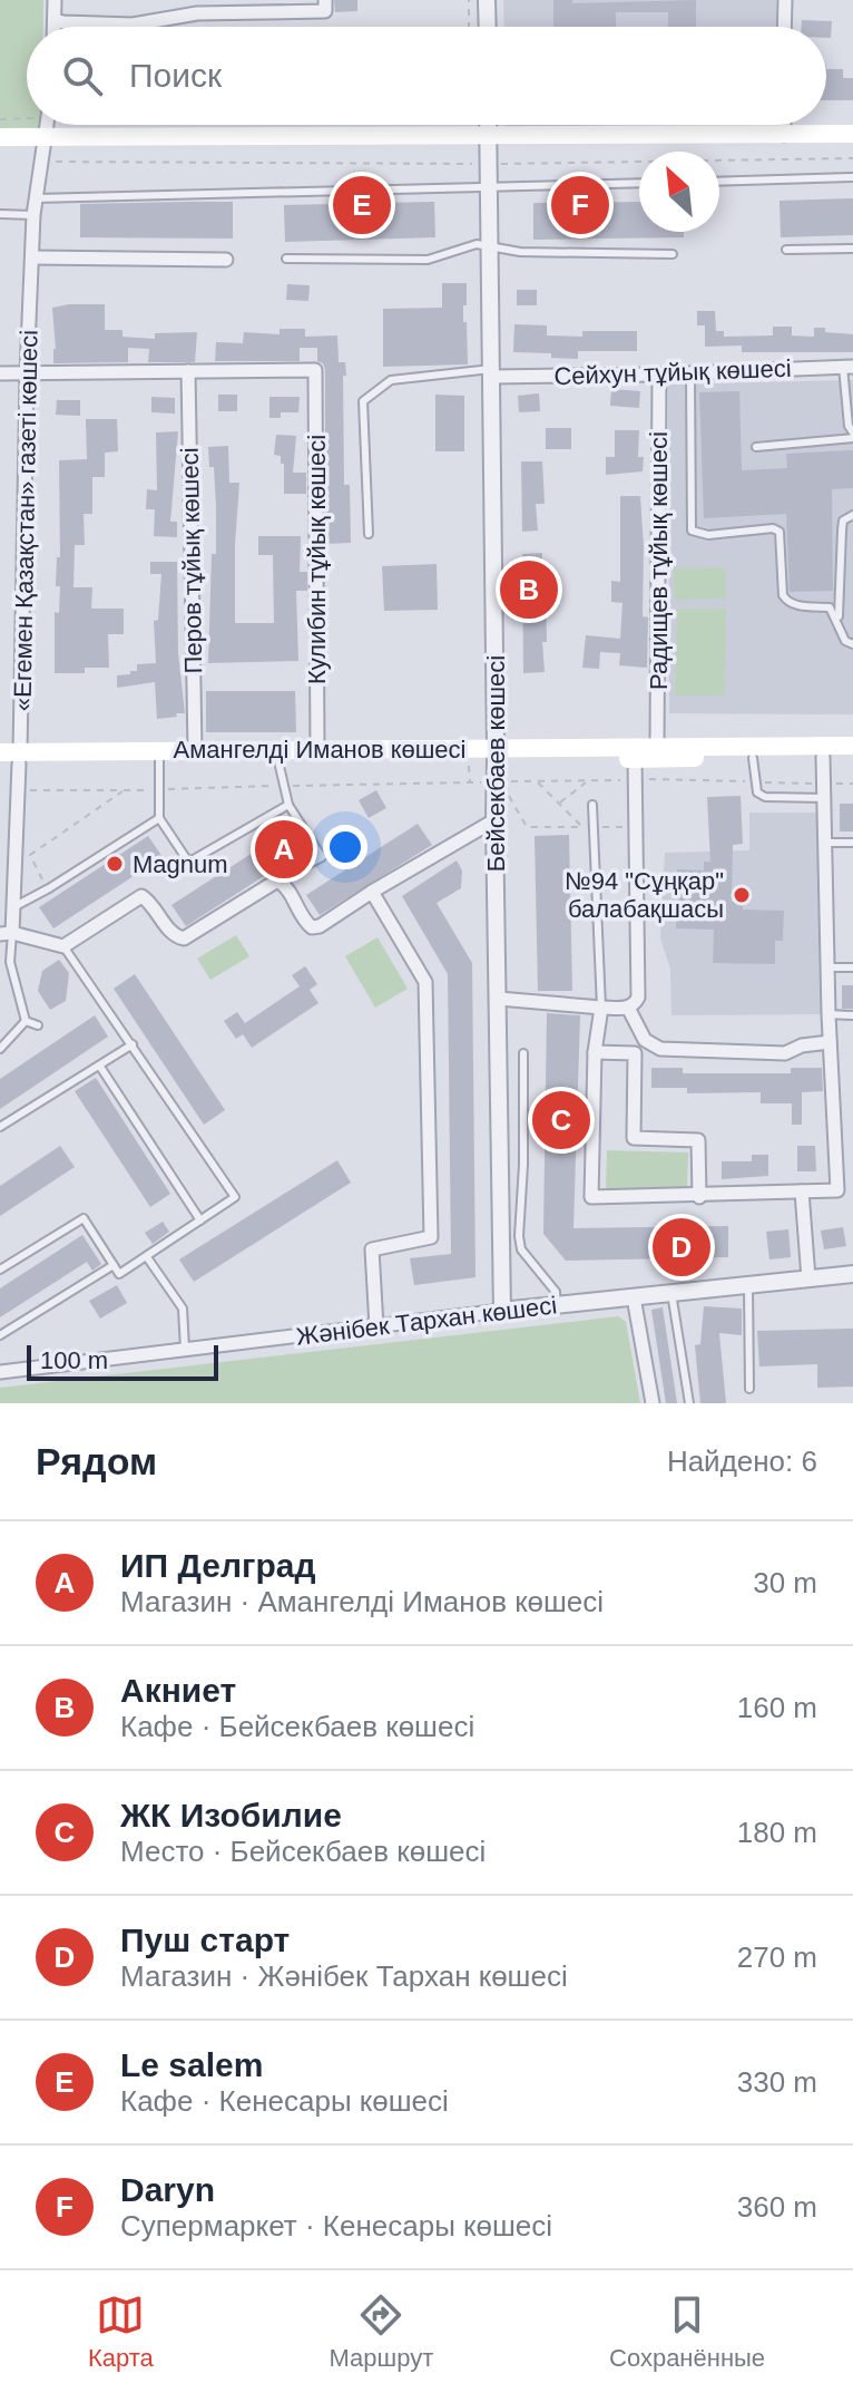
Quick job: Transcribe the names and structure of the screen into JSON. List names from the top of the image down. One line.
{"streets":{"main road":["Амангелді Иманов көшесі"],"street":["Сейхун тұйық көшесі","«Егемен Қазақстан» газеті көшесі","Кулибин тұйық көшесі","Перов тұйық көшесі","Радищев тұйық көшесі","Бейсекбаев көшесі","Жәнібек Тархан көшесі"]},"crossings":[["Сейхун тұйық көшесі","Радищев тұйық көшесі"],["Сейхун тұйық көшесі","Бейсекбаев көшесі"],["«Егемен Қазақстан» газеті көшесі","Амангелді Иманов көшесі"],["Кулибин тұйық көшесі","Перов тұйық көшесі"],["Кулибин тұйық көшесі","Амангелді Иманов көшесі"],["Перов тұйық көшесі","Амангелді Иманов көшесі"],["Радищев тұйық көшесі","Амангелді Иманов көшесі"],["Амангелді Иманов көшесі","Бейсекбаев көшесі"],["Бейсекбаев көшесі","Жәнібек Тархан көшесі"]],"places":["Magnum","№94 \"Сұңқар\" балабақшасы"],"scale_bar":"100 m","north":"top left","page":{"search":"Поиск","pins":["E","F","B","A","C","D"],"scale":"100 m","heading":["Рядом","Найдено: 6"],"list":[{"mark":"A","name":"ИП Делград","note":"Магазин · Амангелді Иманов көшесі","value":"30 m"},{"mark":"B","name":"Акниет","note":"Кафе · Бейсекбаев көшесі","value":"160 m"},{"mark":"C","name":"ЖК Изобилие","note":"Место · Бейсекбаев көшесі","value":"180 m"},{"mark":"D","name":"Пуш старт","note":"Магазин · Жәнібек Тархан көшесі","value":"270 m"},{"mark":"E","name":"Le salem","note":"Кафе · Кенесары көшесі","value":"330 m"},{"mark":"F","name":"Daryn","note":"Супермаркет · Кенесары көшесі","value":"360 m"}],"nav":["Карта","Маршрут","Сохранённые"]}}
